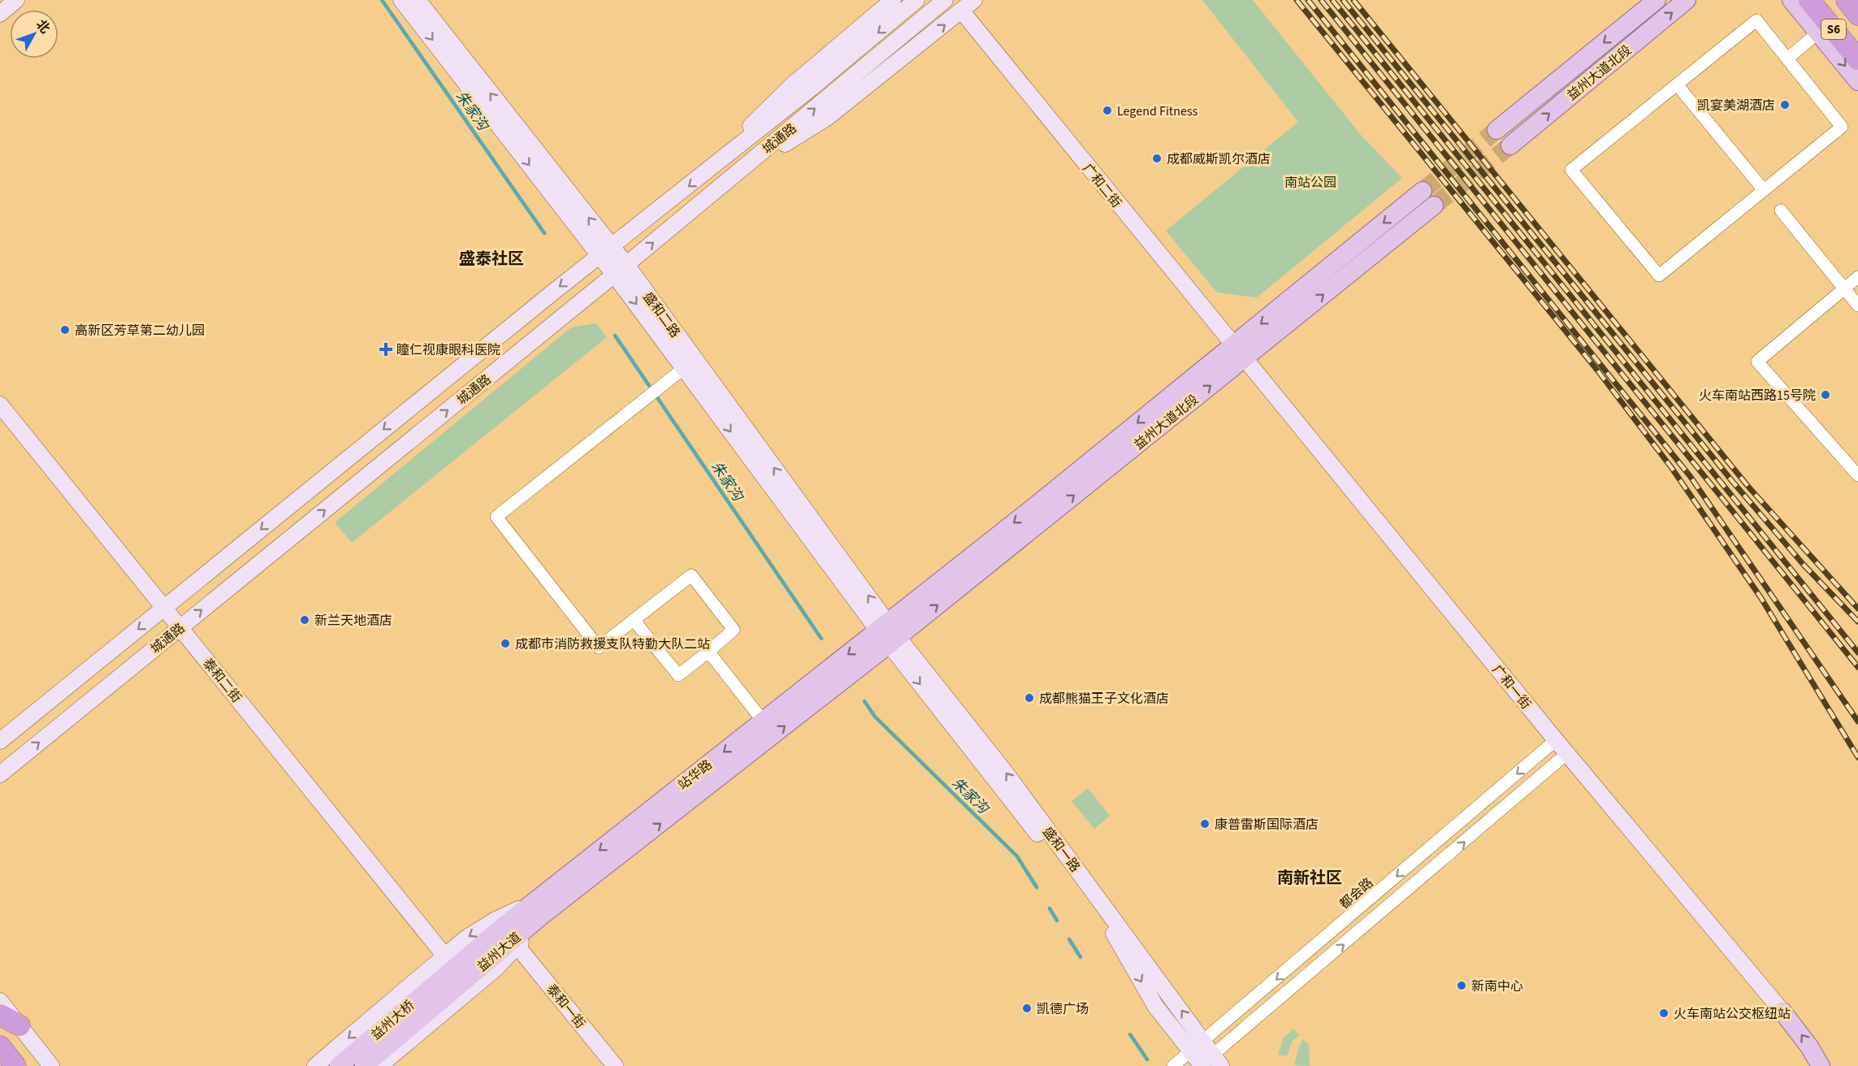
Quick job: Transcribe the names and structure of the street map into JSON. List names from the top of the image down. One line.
{"streets":{"highway":["S6"],"main road":["益州大道北段","站华路","益州大道","益州大桥"],"street":["城通路","广和二街","盛和二路","泰和二街","广和一街","盛和一路","都会路","泰和一街"]},"crossings":[["益州大道北段","广和二街"],["益州大道北段","盛和二路"],["益州大道北段","广和一街"],["益州大道北段","站华路"],["益州大道北段","盛和一路"],["城通路","盛和二路"],["城通路","泰和二街"],["广和二街","广和一街"],["盛和二路","站华路"],["盛和二路","盛和一路"],["泰和二街","益州大道"],["泰和二街","益州大桥"],["广和一街","都会路"],["站华路","盛和一路"],["站华路","益州大道"],["盛和一路","都会路"],["益州大道","益州大桥"]],"districts":["盛泰社区","南新社区"],"water":["朱家沟"],"parks":["南站公园"],"places":{"other":["凯宴美湖酒店","Legend Fitness","成都威斯凯尔酒店","高新区芳草第二幼儿园","火车南站西路15号院","新兰天地酒店","成都市消防救援支队特勤大队二站","成都熊猫王子文化酒店","康普雷斯国际酒店","新南中心","凯德广场","火车南站公交枢纽站"],"health":["瞳仁视康眼科医院"]},"north":"top right"}
